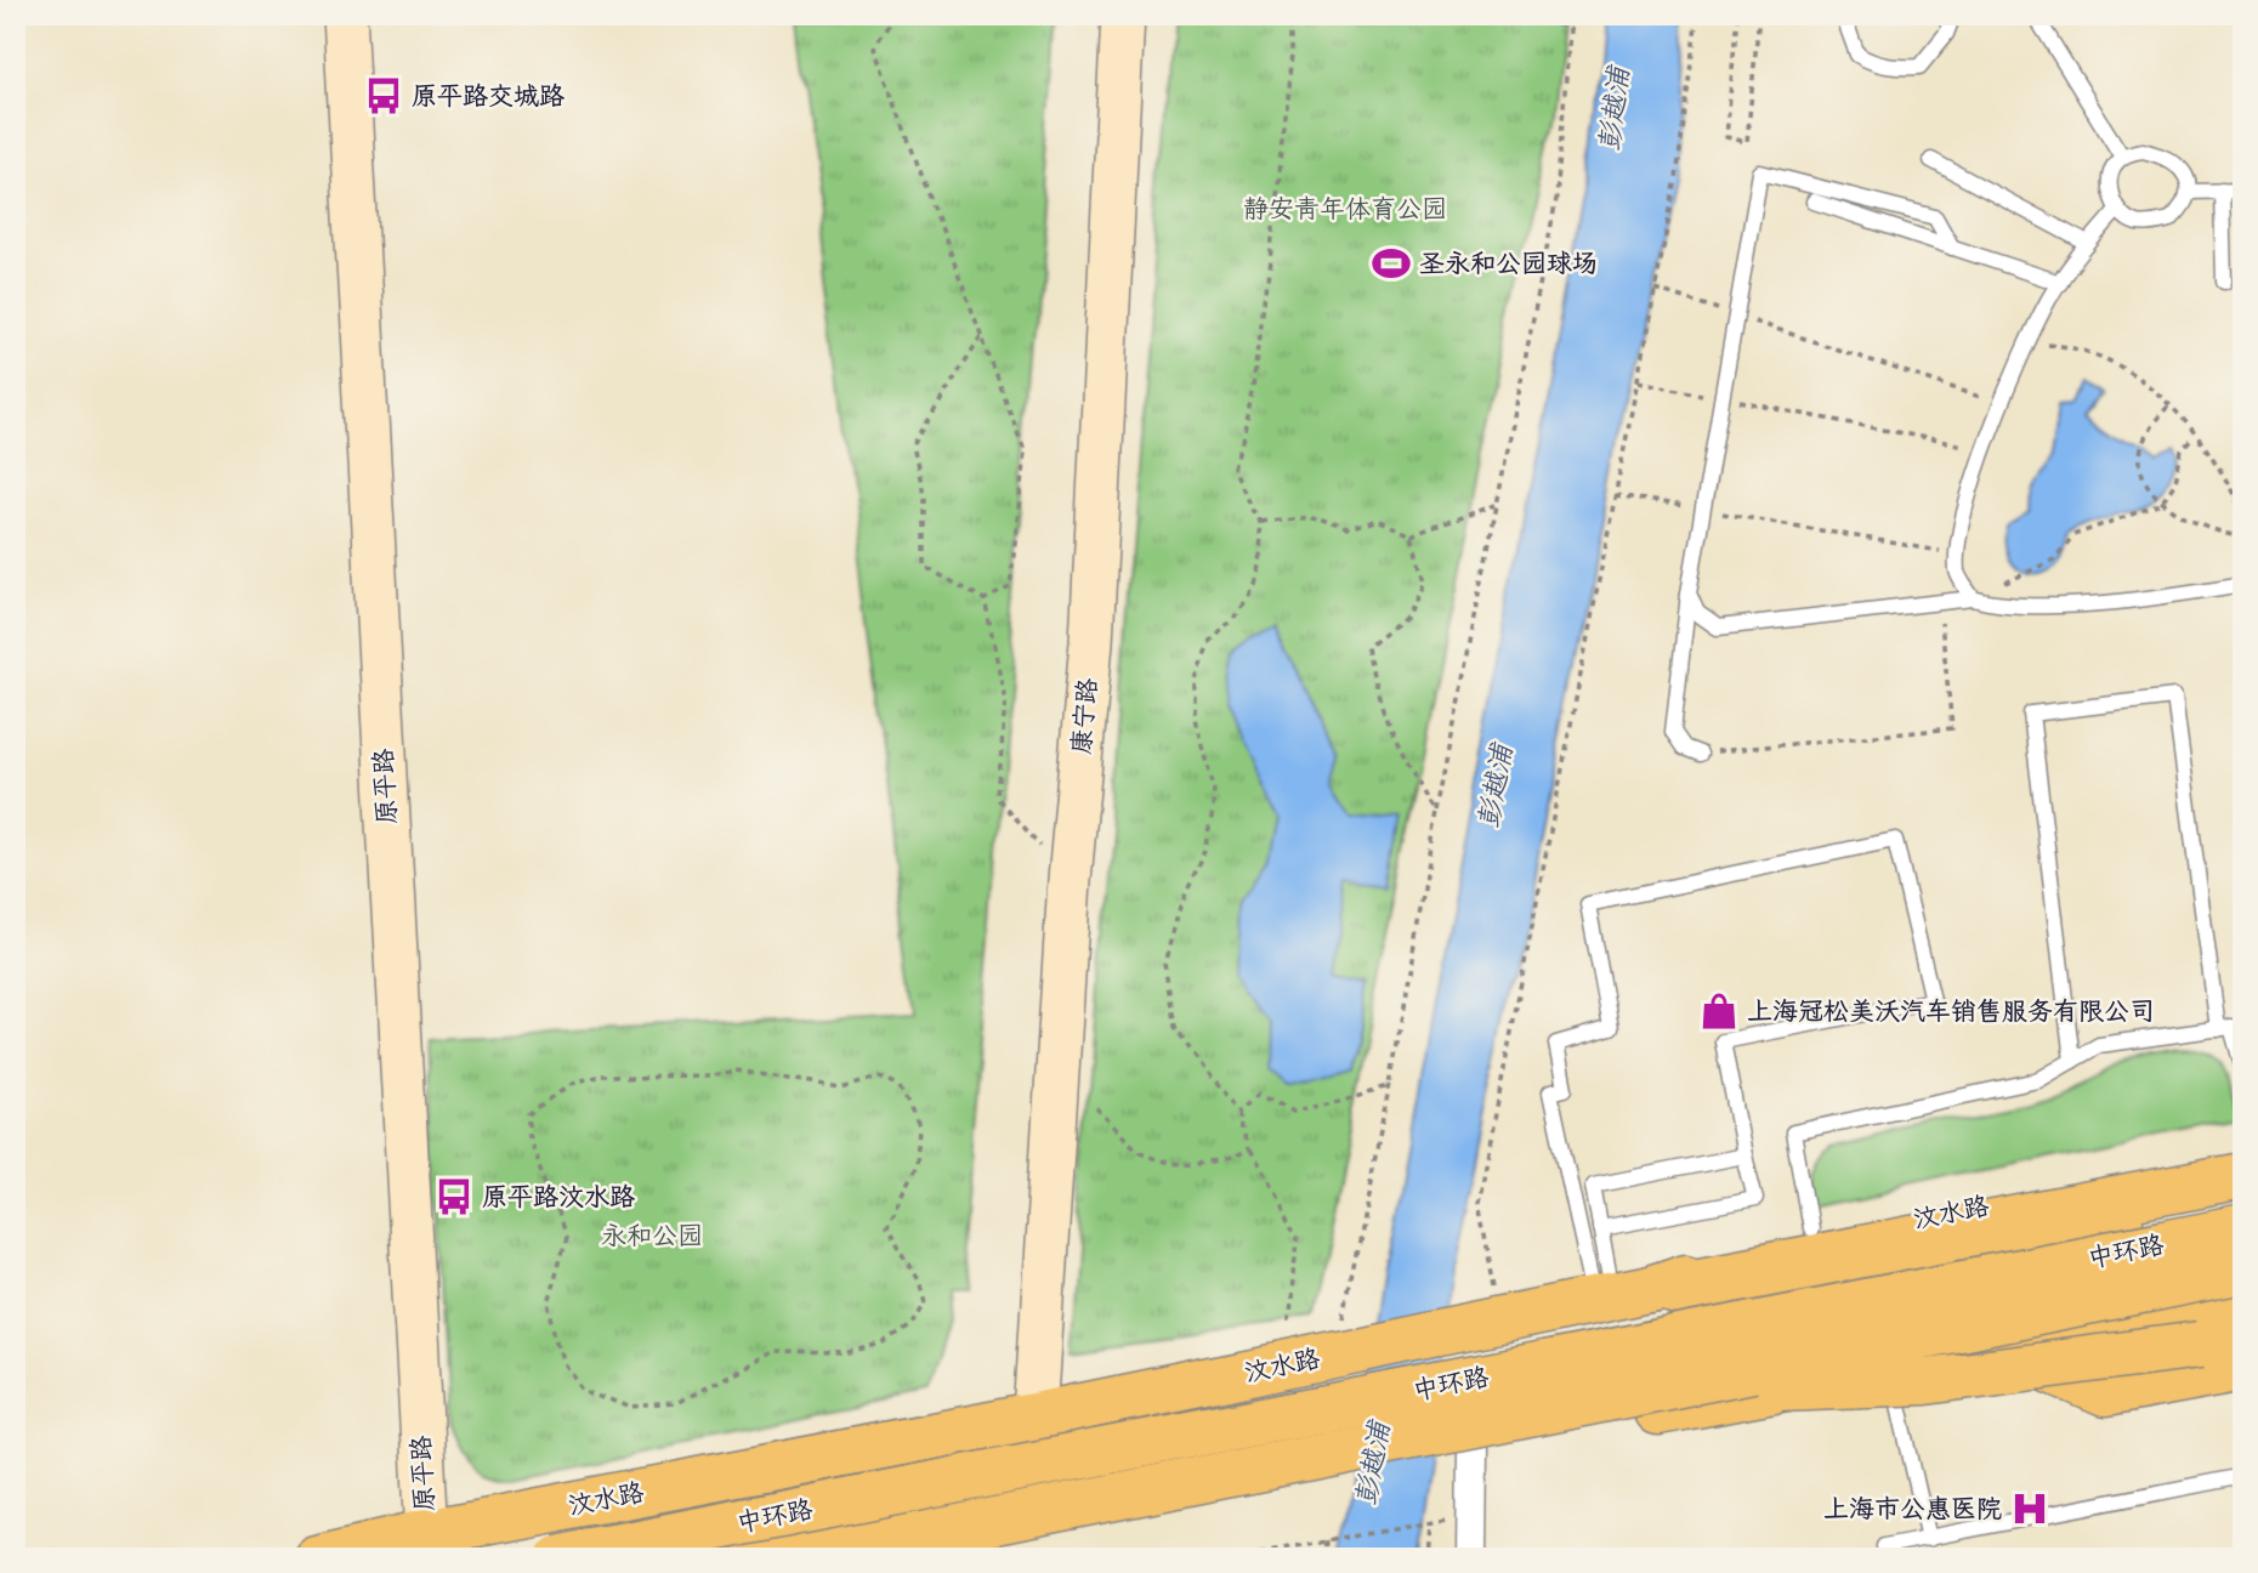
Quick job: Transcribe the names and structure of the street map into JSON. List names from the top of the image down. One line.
{"streets":{"main road":["汶水路","中环路"],"street":["康宁路","原平路"]},"crossings":[["康宁路","汶水路"],["原平路","汶水路"]],"water":["彭越浦"],"parks":["静安青年体育公园","永和公园"],"places":{"bus stop":["原平路交城路","原平路汶水路"],"sports":["圣永和公园球场"],"shop":["上海冠松美沃汽车销售服务有限公司"],"hospital":["上海市公惠医院"]}}
